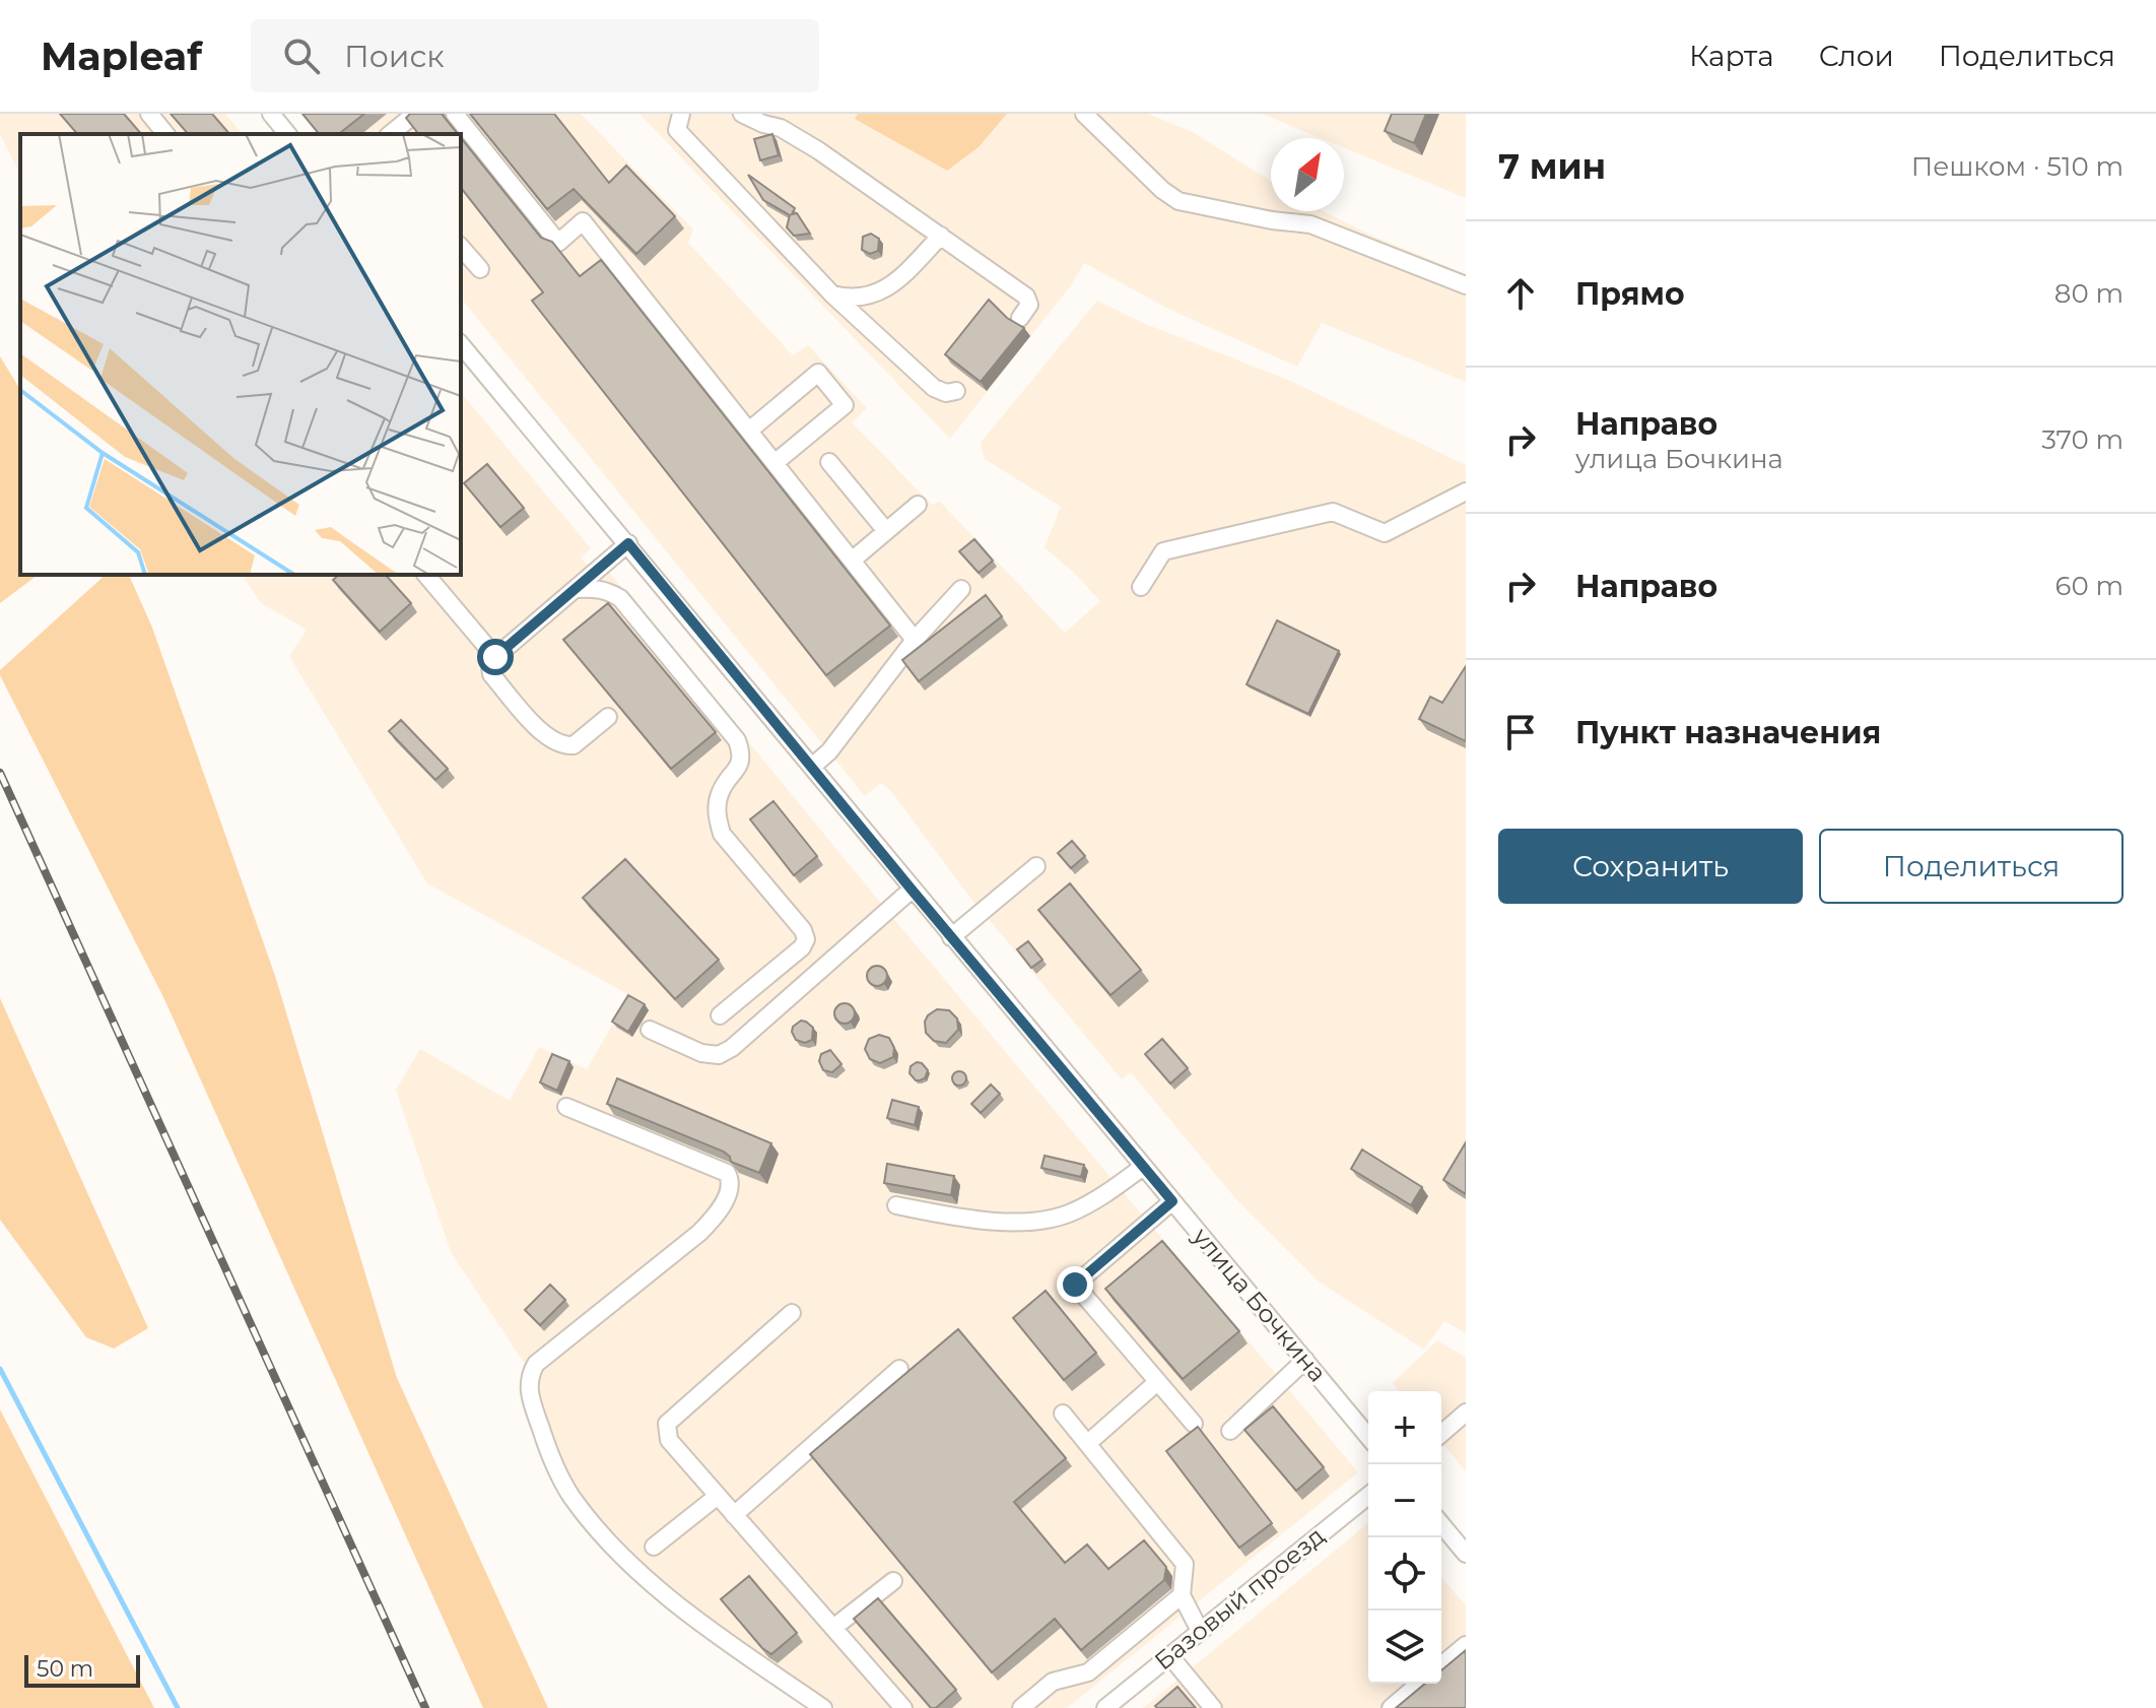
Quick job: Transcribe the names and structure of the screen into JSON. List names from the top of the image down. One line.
{"streets":{"street":["улица Бочкина","Базовый проезд"]},"scale_bar":"50 m","north":"top right","page":{"header":"Mapleaf","search":"Поиск","nav":["Карта","Слои","Поделиться"],"heading":["7 мин","Пешком · 510 m"],"list":[["Прямо","80 m"],["Направо","улица Бочкина","370 m"],["Направо","60 m"],"Пункт назначения"],"buttons":["Сохранить","Поделиться"],"map_buttons":["+","−"],"scale":"50 m"}}
